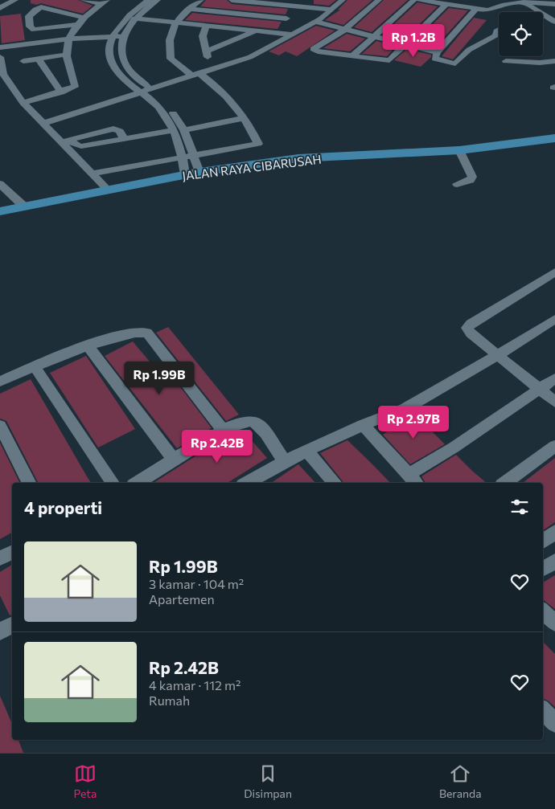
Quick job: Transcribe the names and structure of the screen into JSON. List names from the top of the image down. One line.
{"streets":{"main road":["JALAN RAYA CIBARUSAH"]},"page":{"price":["Rp 1.2B","Rp 1.99B","Rp 2.97B","Rp 2.42B"],"heading":"4 properti","list":[{"name":"Rp 1.99B","note":"3 kamar · 104 m² · Apartemen"},{"name":"Rp 2.42B","note":"4 kamar · 112 m² · Rumah"}],"tabs":["Peta","Disimpan","Beranda"]}}
